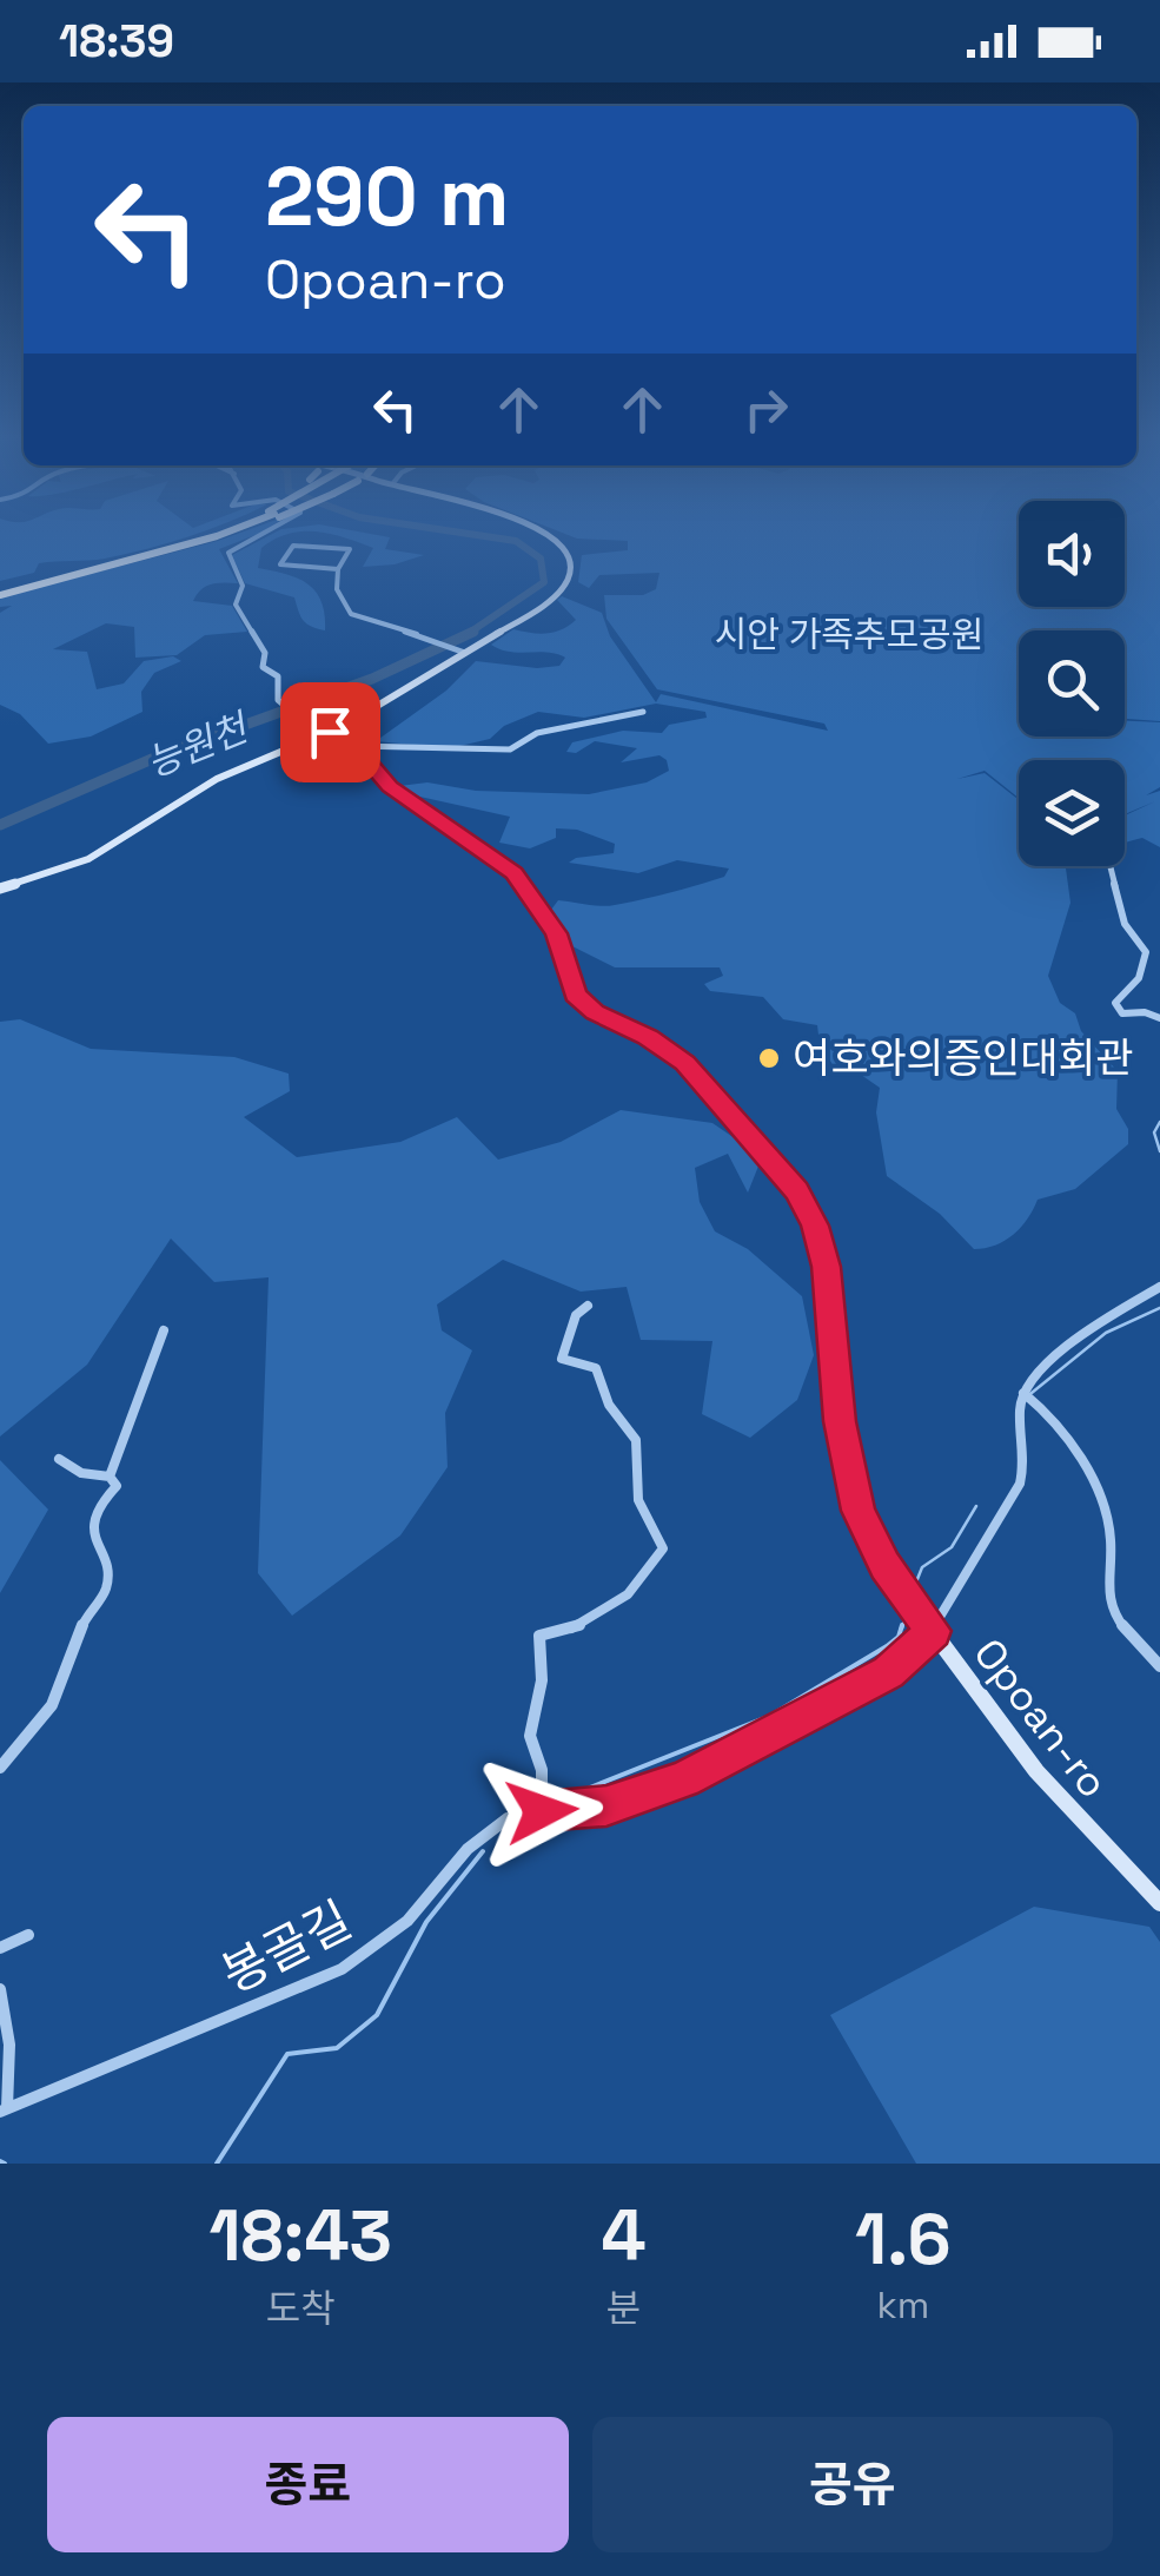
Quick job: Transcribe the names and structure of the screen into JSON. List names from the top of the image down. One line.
{"streets":{"street":["Opoan-ro","봉골길"]},"crossings":[["Opoan-ro","봉골길"]],"water":["능원천"],"parks":["시안 가족추모공원"],"places":["여호와의증인대회관"],"page":{"status":"18:39","turn":["290 m","Opoan-ro"],"eta":["18:43","도착","4","분","1.6","km"],"buttons":["종료","공유"]}}
